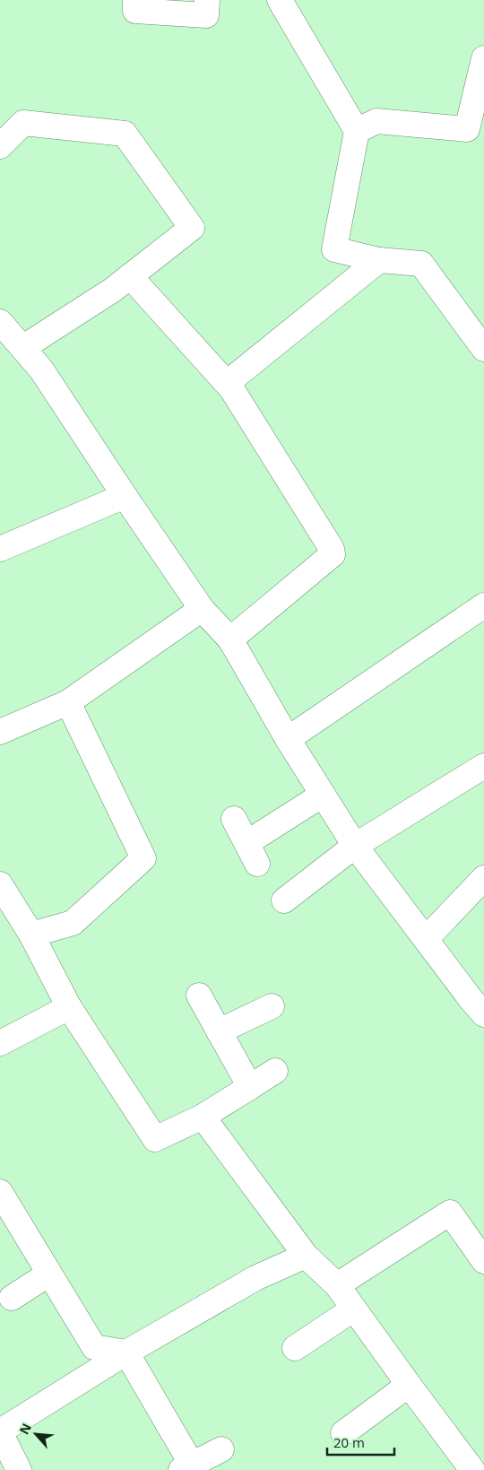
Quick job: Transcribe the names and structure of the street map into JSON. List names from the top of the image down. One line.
{"scale_bar":"20 m","north":"top left"}
